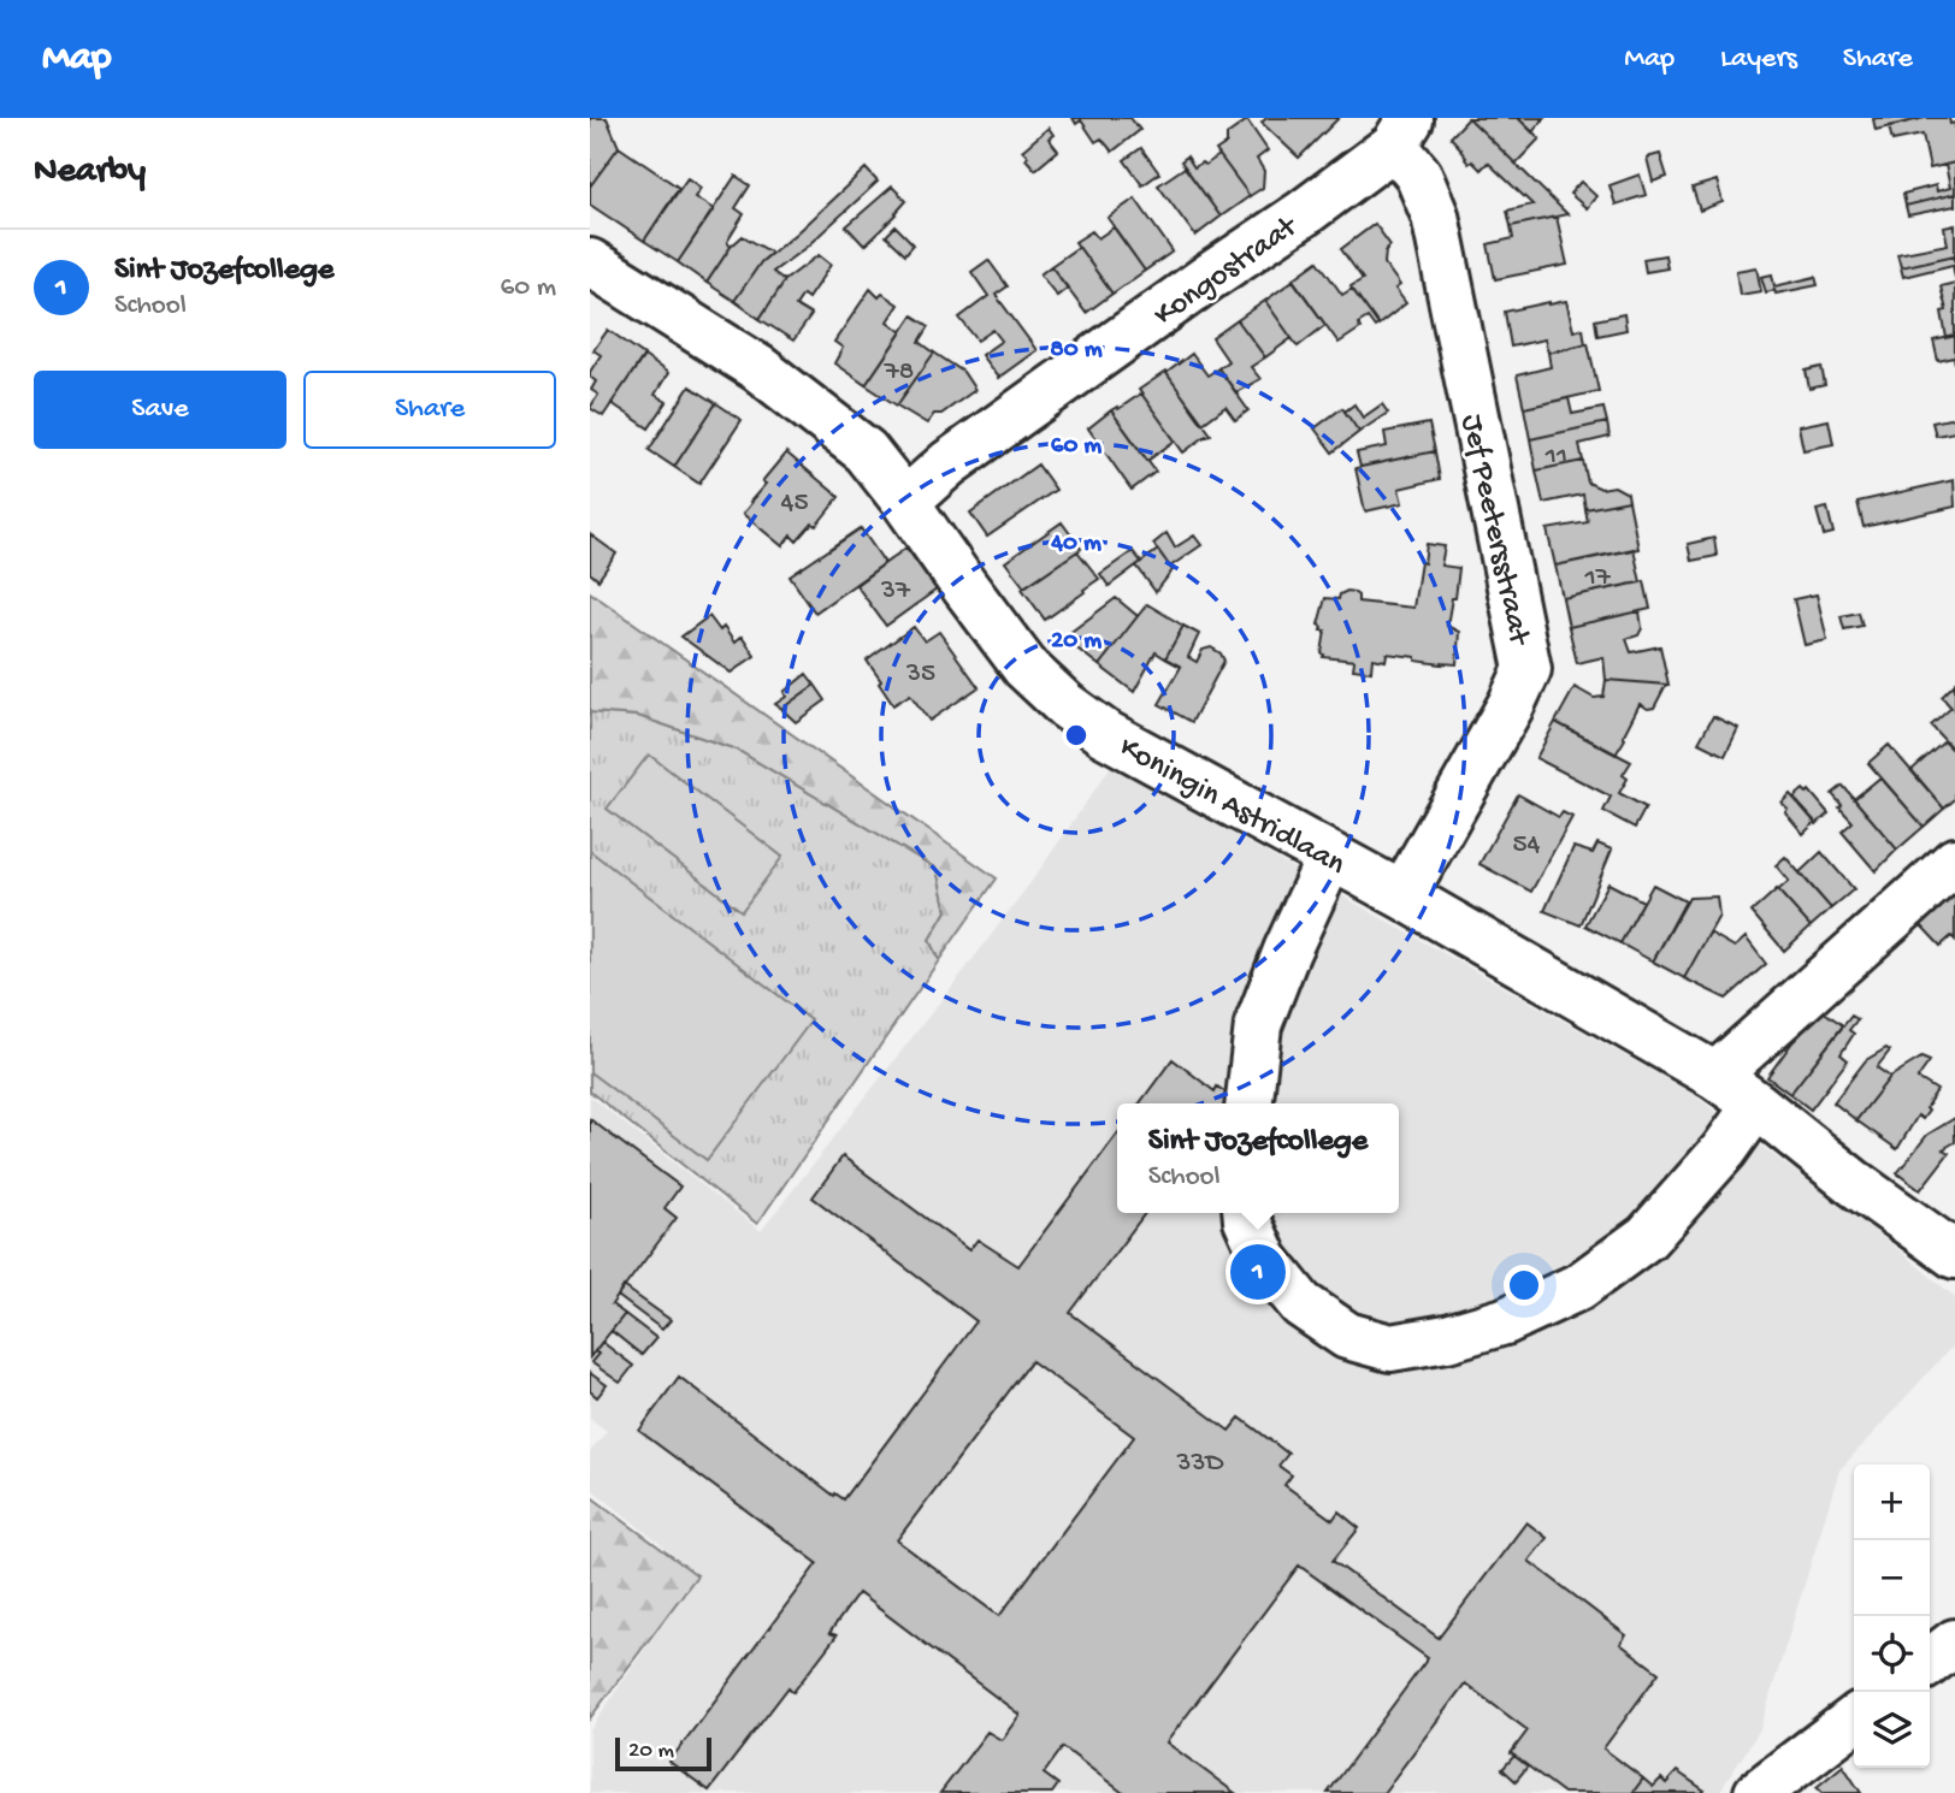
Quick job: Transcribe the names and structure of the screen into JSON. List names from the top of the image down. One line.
{"streets":{"street":["Kongostraat","Jef Peetersstraat","Koningin Astridlaan"]},"crossings":[["Kongostraat","Jef Peetersstraat"],["Kongostraat","Koningin Astridlaan"],["Jef Peetersstraat","Koningin Astridlaan"]],"house_numbers":["78","11","45","17","37","35","54","33D"],"scale_bar":"20 m","page":{"header":"Map","nav":["Map","Layers","Share"],"heading":"Nearby","list":[{"mark":"1","name":"Sint Jozefcollege","note":"School","value":"60 m"}],"buttons":["Save","Share"],"popup":["Sint Jozefcollege","School"],"pins":"1","map_buttons":["+","−"],"scale":"20 m"},"rings":["80 m","60 m","40 m","20 m"]}
